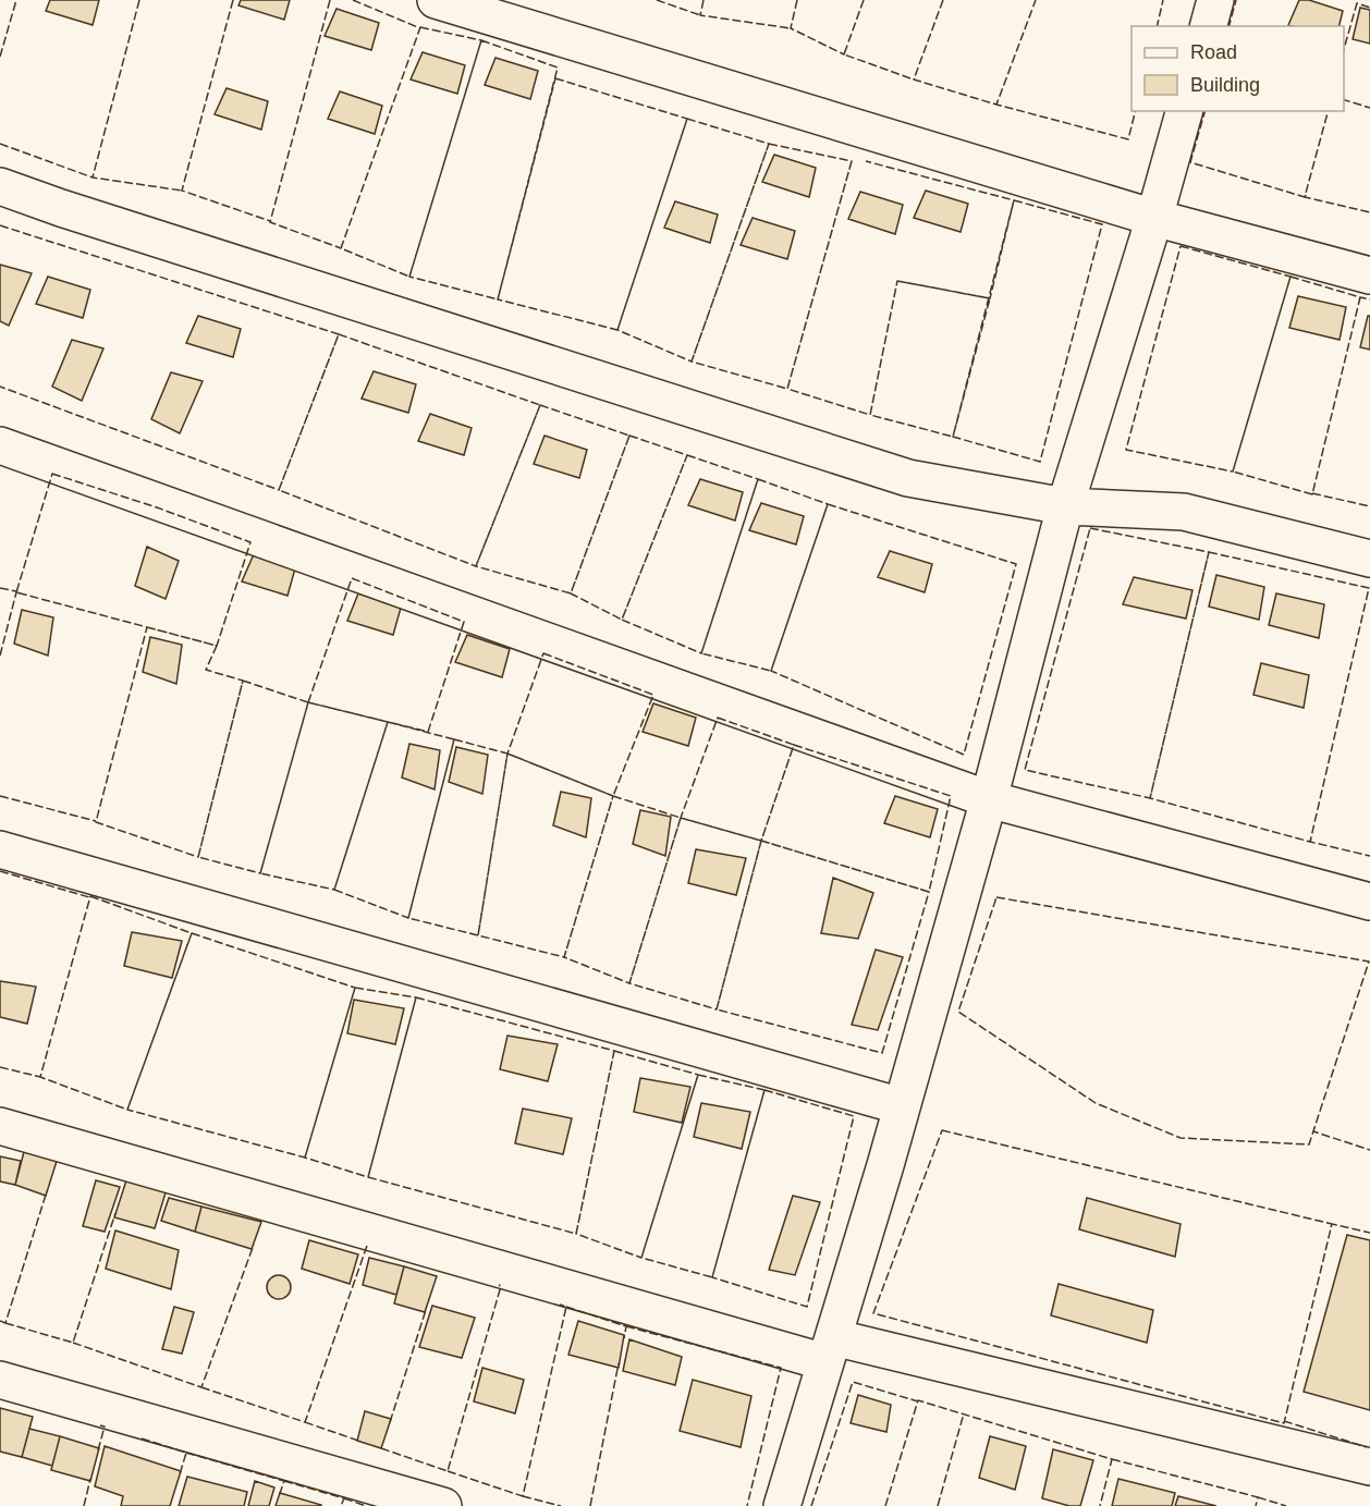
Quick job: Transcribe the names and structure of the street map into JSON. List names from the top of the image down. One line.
{"legend":["Road","Building"]}
